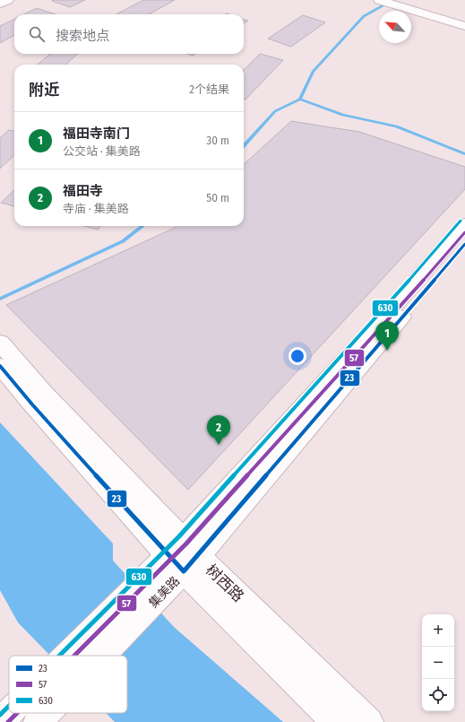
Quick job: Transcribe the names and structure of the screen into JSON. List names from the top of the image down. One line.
{"streets":{"main road":["树西路","集美路"]},"crossings":[["树西路","集美路"]],"lines":["transit line 630","transit line 57","transit line 23"],"legend":["23","57","630"],"north":"top left","page":{"search":"搜索地点","heading":["附近","2个结果"],"list":[{"mark":"1","name":"福田寺南门","note":"公交站 · 集美路","value":"30 m"},{"mark":"2","name":"福田寺","note":"寺庙 · 集美路","value":"50 m"}],"pins":["1","2"],"map_buttons":["+","−"]}}
